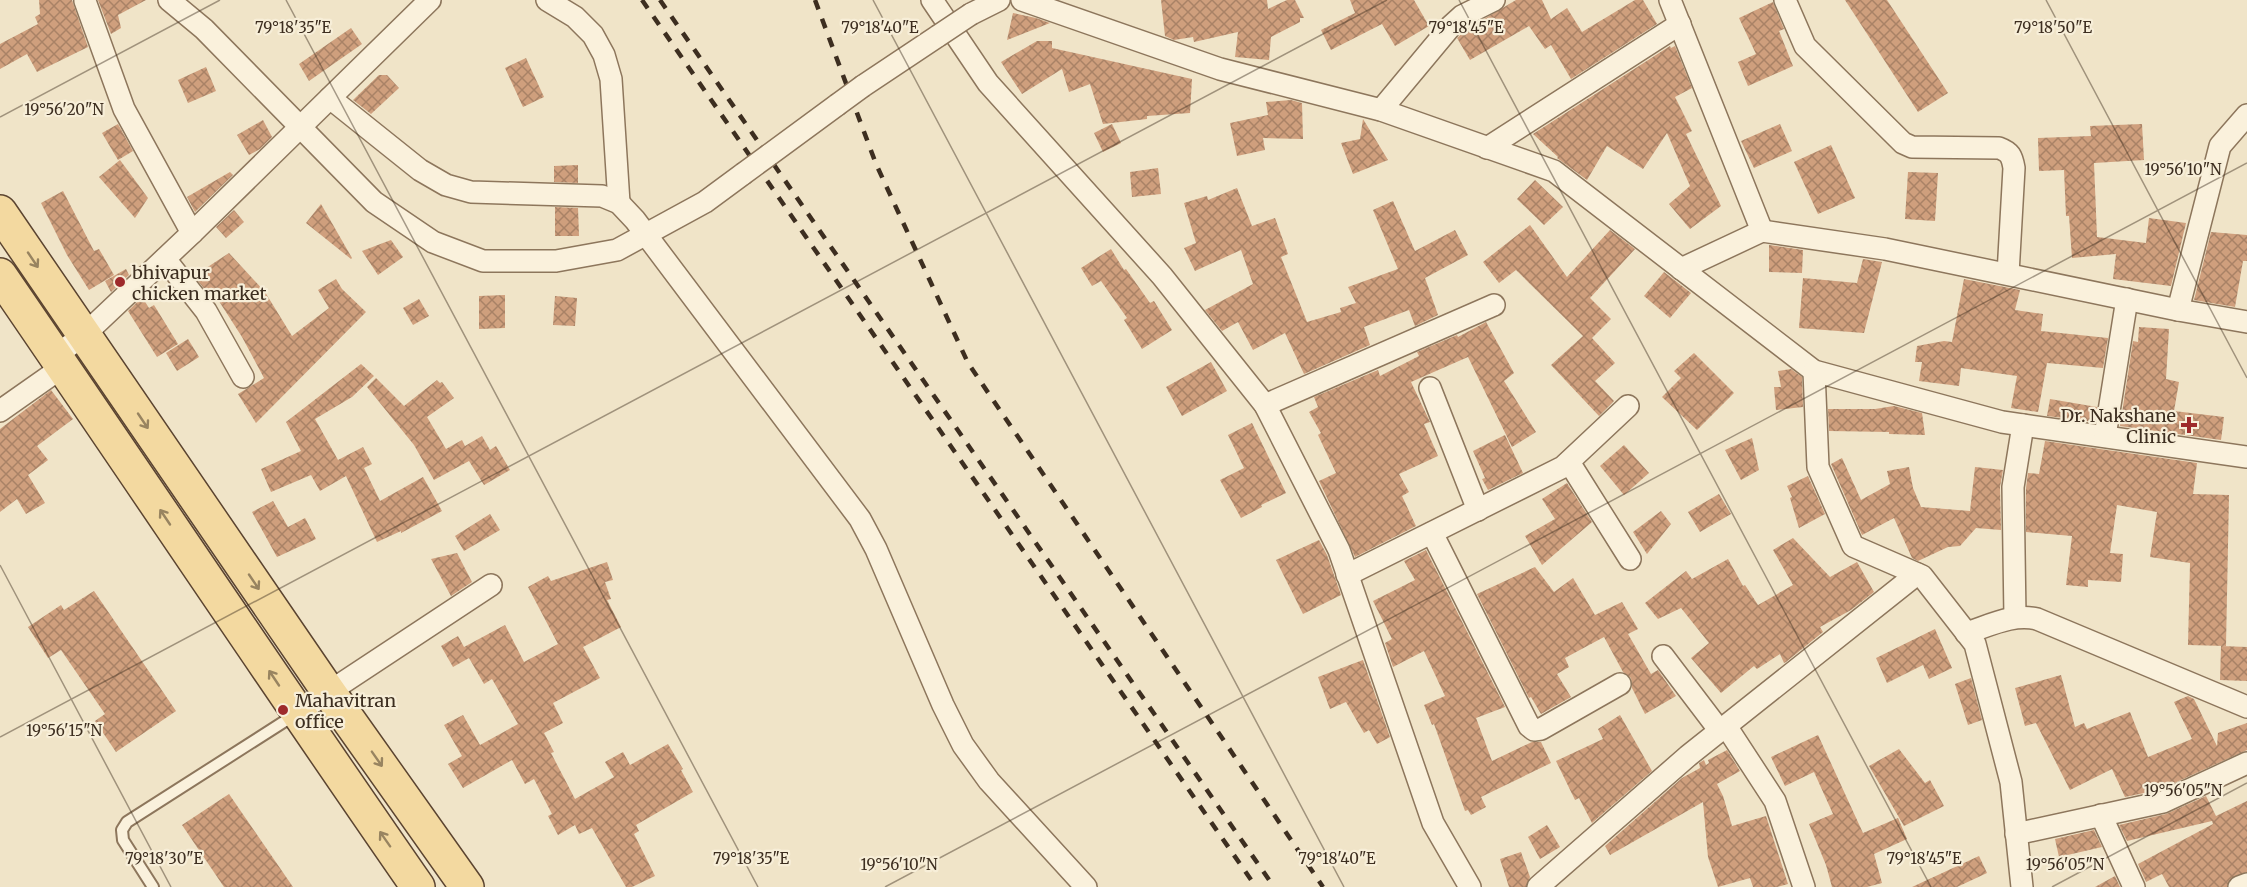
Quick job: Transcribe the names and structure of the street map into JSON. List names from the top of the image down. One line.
{"places":{"other":["bhivapur chicken market","Mahavitran office"],"health":["Dr. Nakshane Clinic"]},"coordinates":["79°18'35\"E","79°18'40\"E","79°18'45\"E","79°18'50\"E","19°56'20\"N","19°56'10\"N","19°56'15\"N","19°56'05\"N","79°18'30\"E"]}
